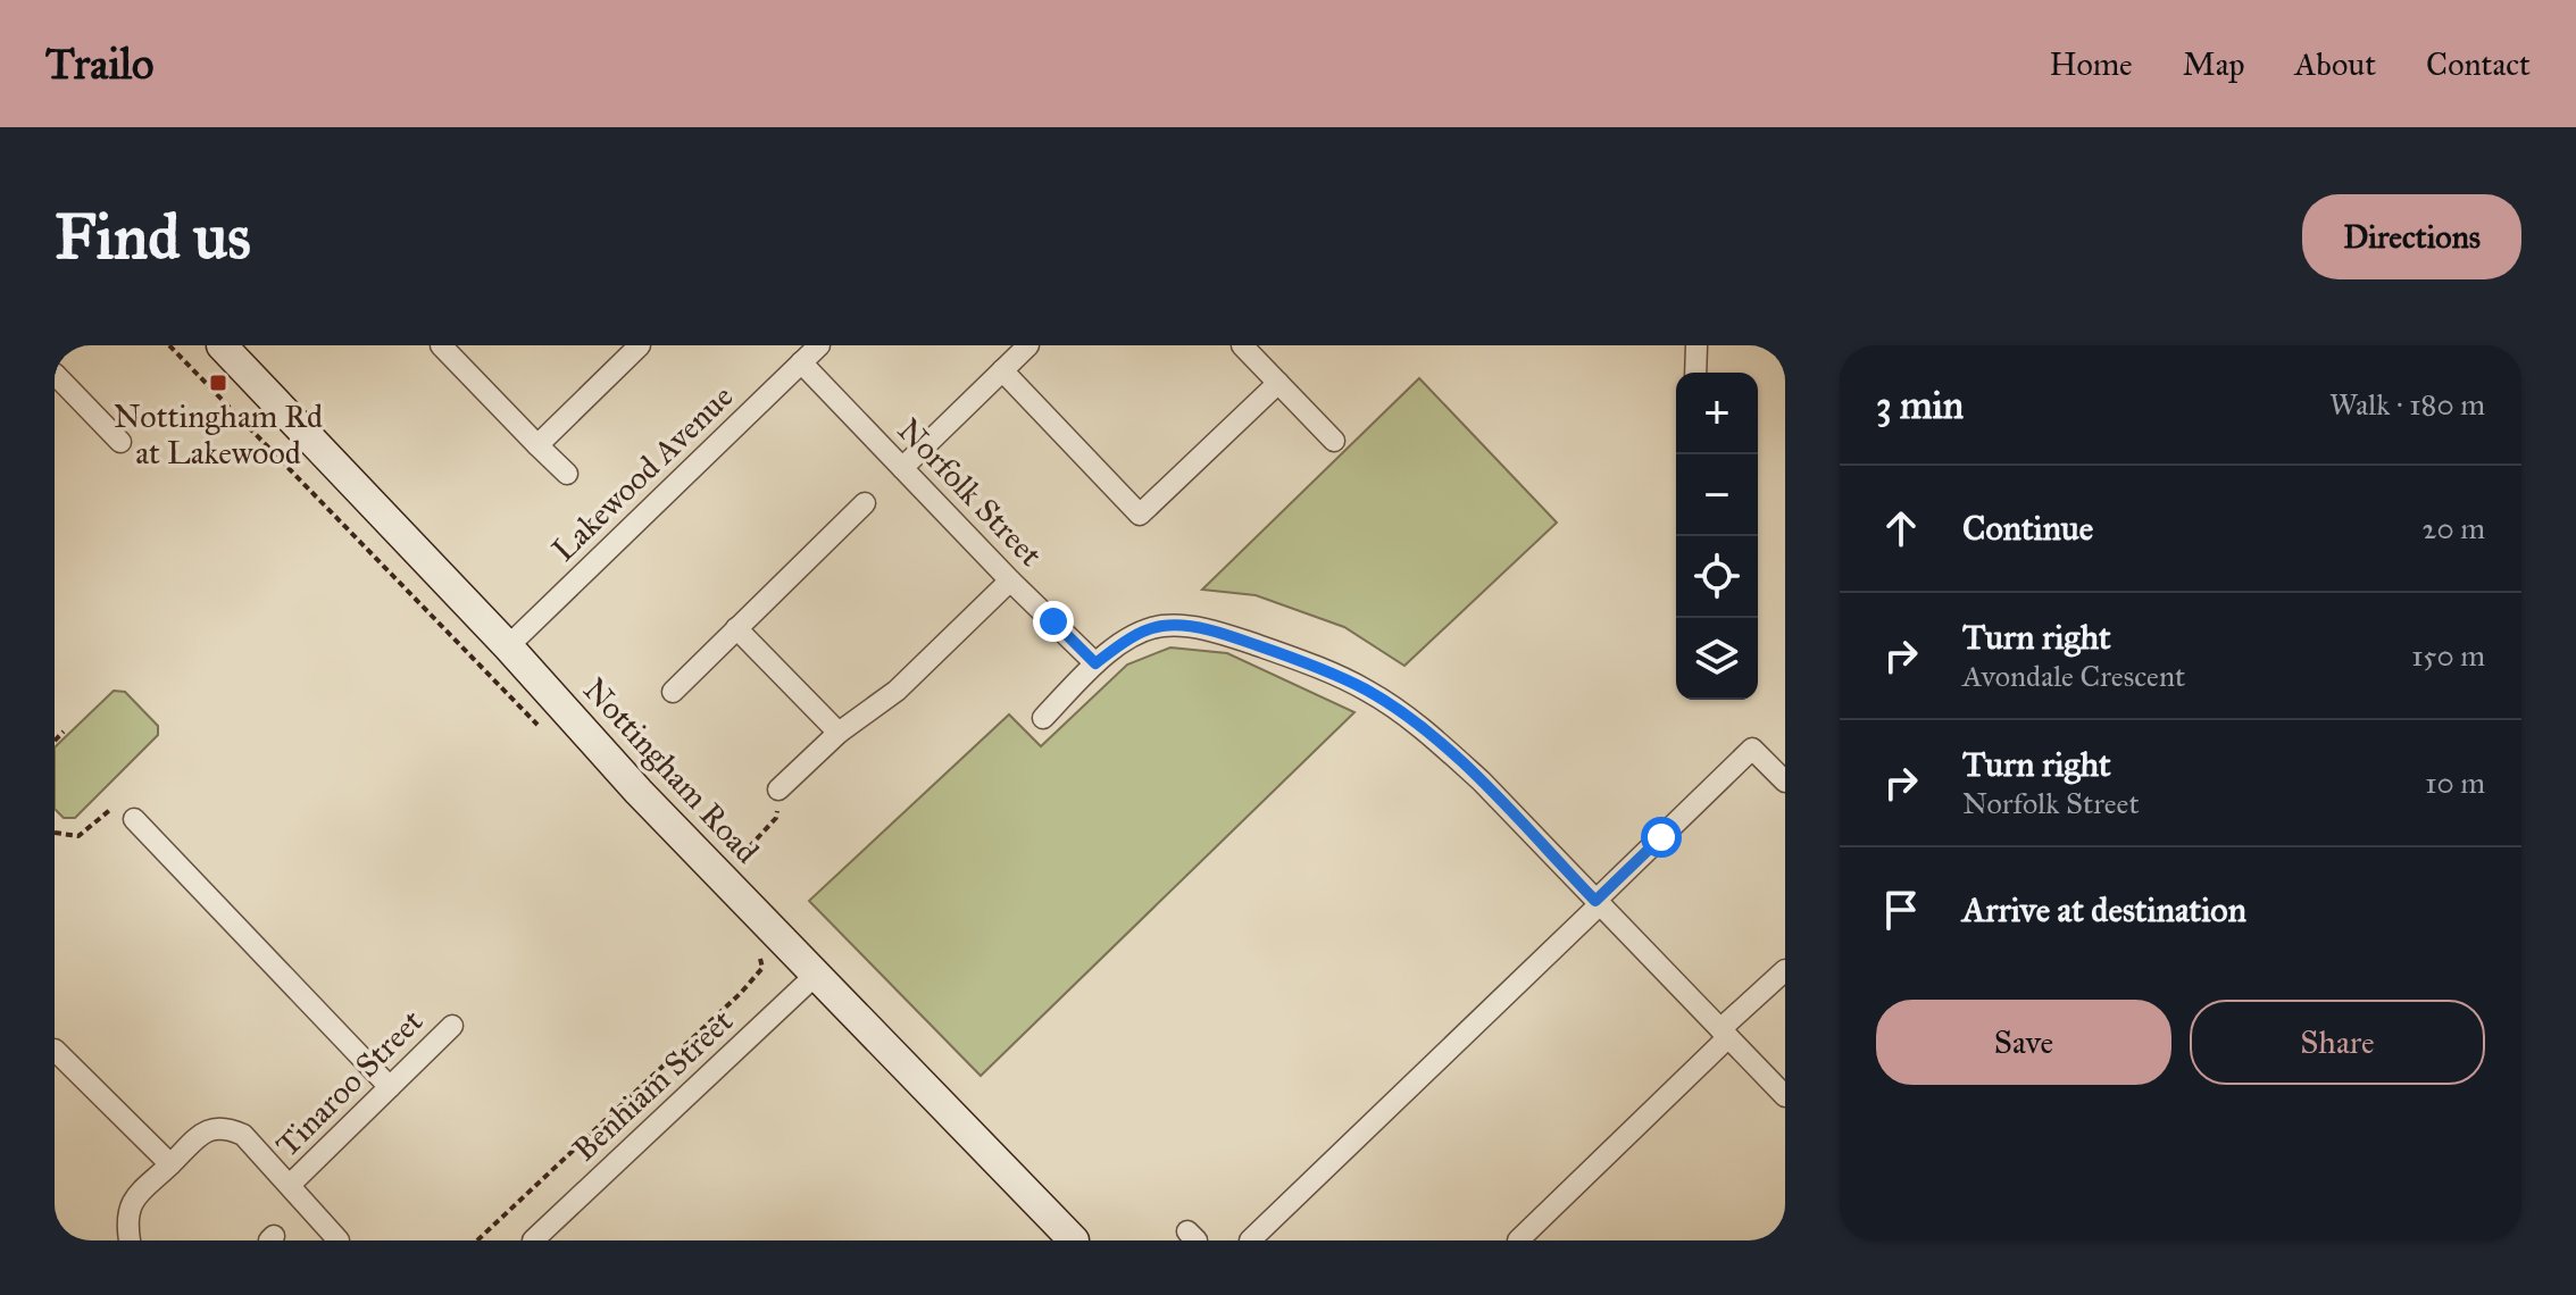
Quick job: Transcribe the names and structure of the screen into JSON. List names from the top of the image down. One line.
{"streets":{"street":["Lakewood Avenue","Norfolk Street","Nottingham Road","Tinaroo Street","Benhiam Street"]},"crossings":[["Lakewood Avenue","Norfolk Street"],["Lakewood Avenue","Nottingham Road"],["Nottingham Road","Benhiam Street"]],"places":{"transit":["Nottingham Rd at Lakewood"]},"page":{"header":"Trailo","nav":["Home","Map","About","Contact"],"buttons":["Directions",["Save","Share"]],"title":"Find us","heading":["3 min","Walk · 180 m"],"map_buttons":["+","−"],"list":[["Continue","20 m"],["Turn right","Avondale Crescent","150 m"],["Turn right","Norfolk Street","10 m"],"Arrive at destination"]}}
